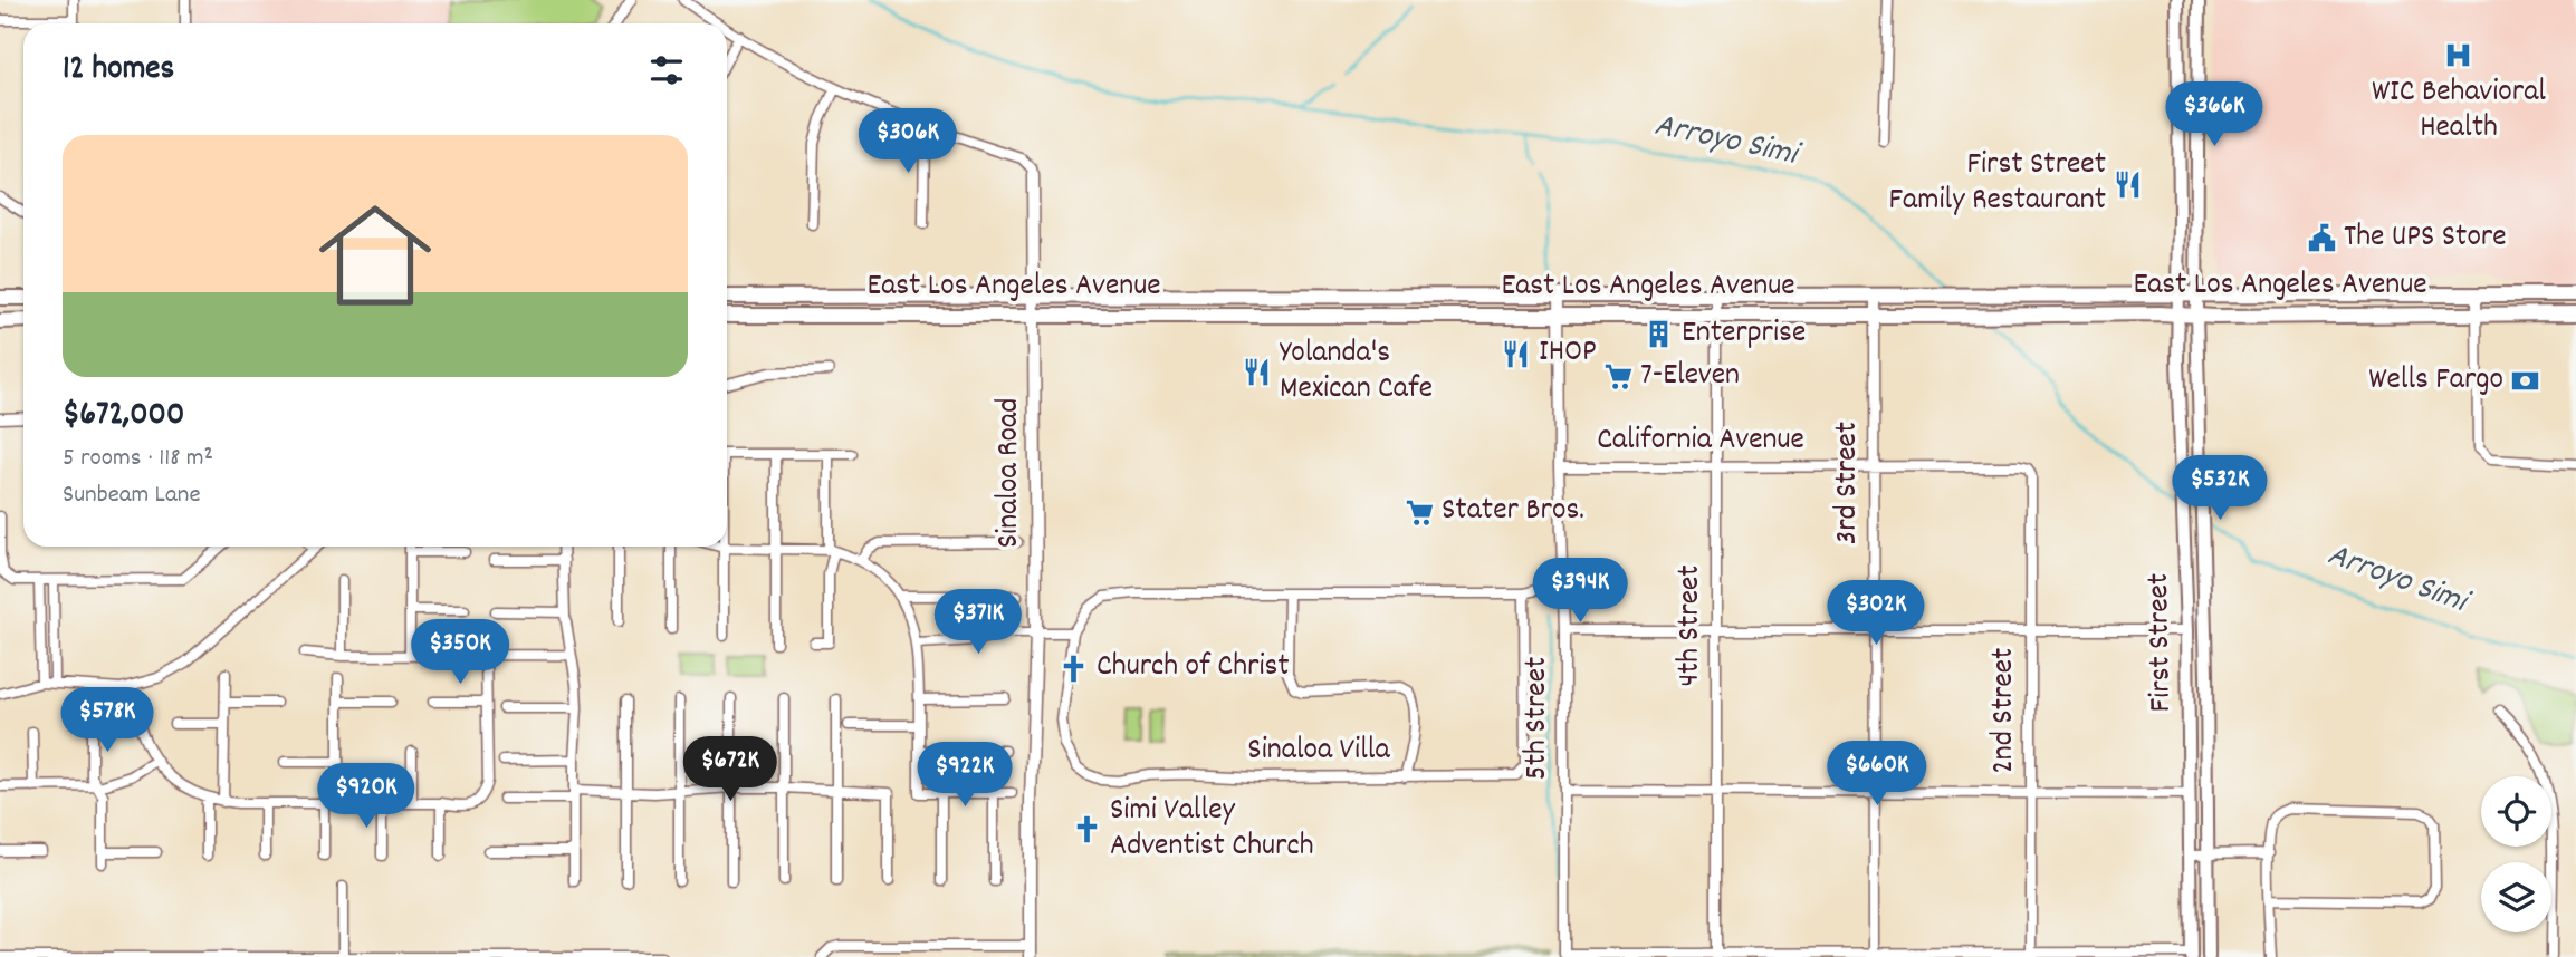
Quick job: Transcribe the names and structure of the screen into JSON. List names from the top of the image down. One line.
{"streets":{"main road":["East Los Angeles Avenue","First Street"],"street":["California Avenue","Sinaloa Road","3rd Street","4th Street","2nd Street","5th Street","Sinaloa Villa"]},"crossings":[["East Los Angeles Avenue","Sinaloa Road"],["East Los Angeles Avenue","3rd Street"],["East Los Angeles Avenue","4th Street"],["East Los Angeles Avenue","First Street"],["East Los Angeles Avenue","5th Street"],["California Avenue","3rd Street"],["California Avenue","4th Street"],["California Avenue","2nd Street"],["California Avenue","5th Street"],["4th Street","5th Street"]],"water":["Arroyo Simi"],"places":{"hospital":["WIC Behavioral Health"],"restaurant":["First Street Family Restaurant","IHOP","Yolanda's Mexican Cafe"],"public building":["The UPS Store"],"building":["Enterprise"],"supermarket":["7-Eleven","Stater Bros."],"bank":["Wells Fargo"],"church":["Church of Christ","Simi Valley Adventist Church"]},"page":{"heading":"12 homes","price":["$366K","$306K","$532K","$394K","$302K","$371K","$350K","$578K","$672K","$660K","$922K","$920K"],"list":[{"name":"$672,000","note":"5 rooms · 118 m² · Sunbeam Lane"}]}}
